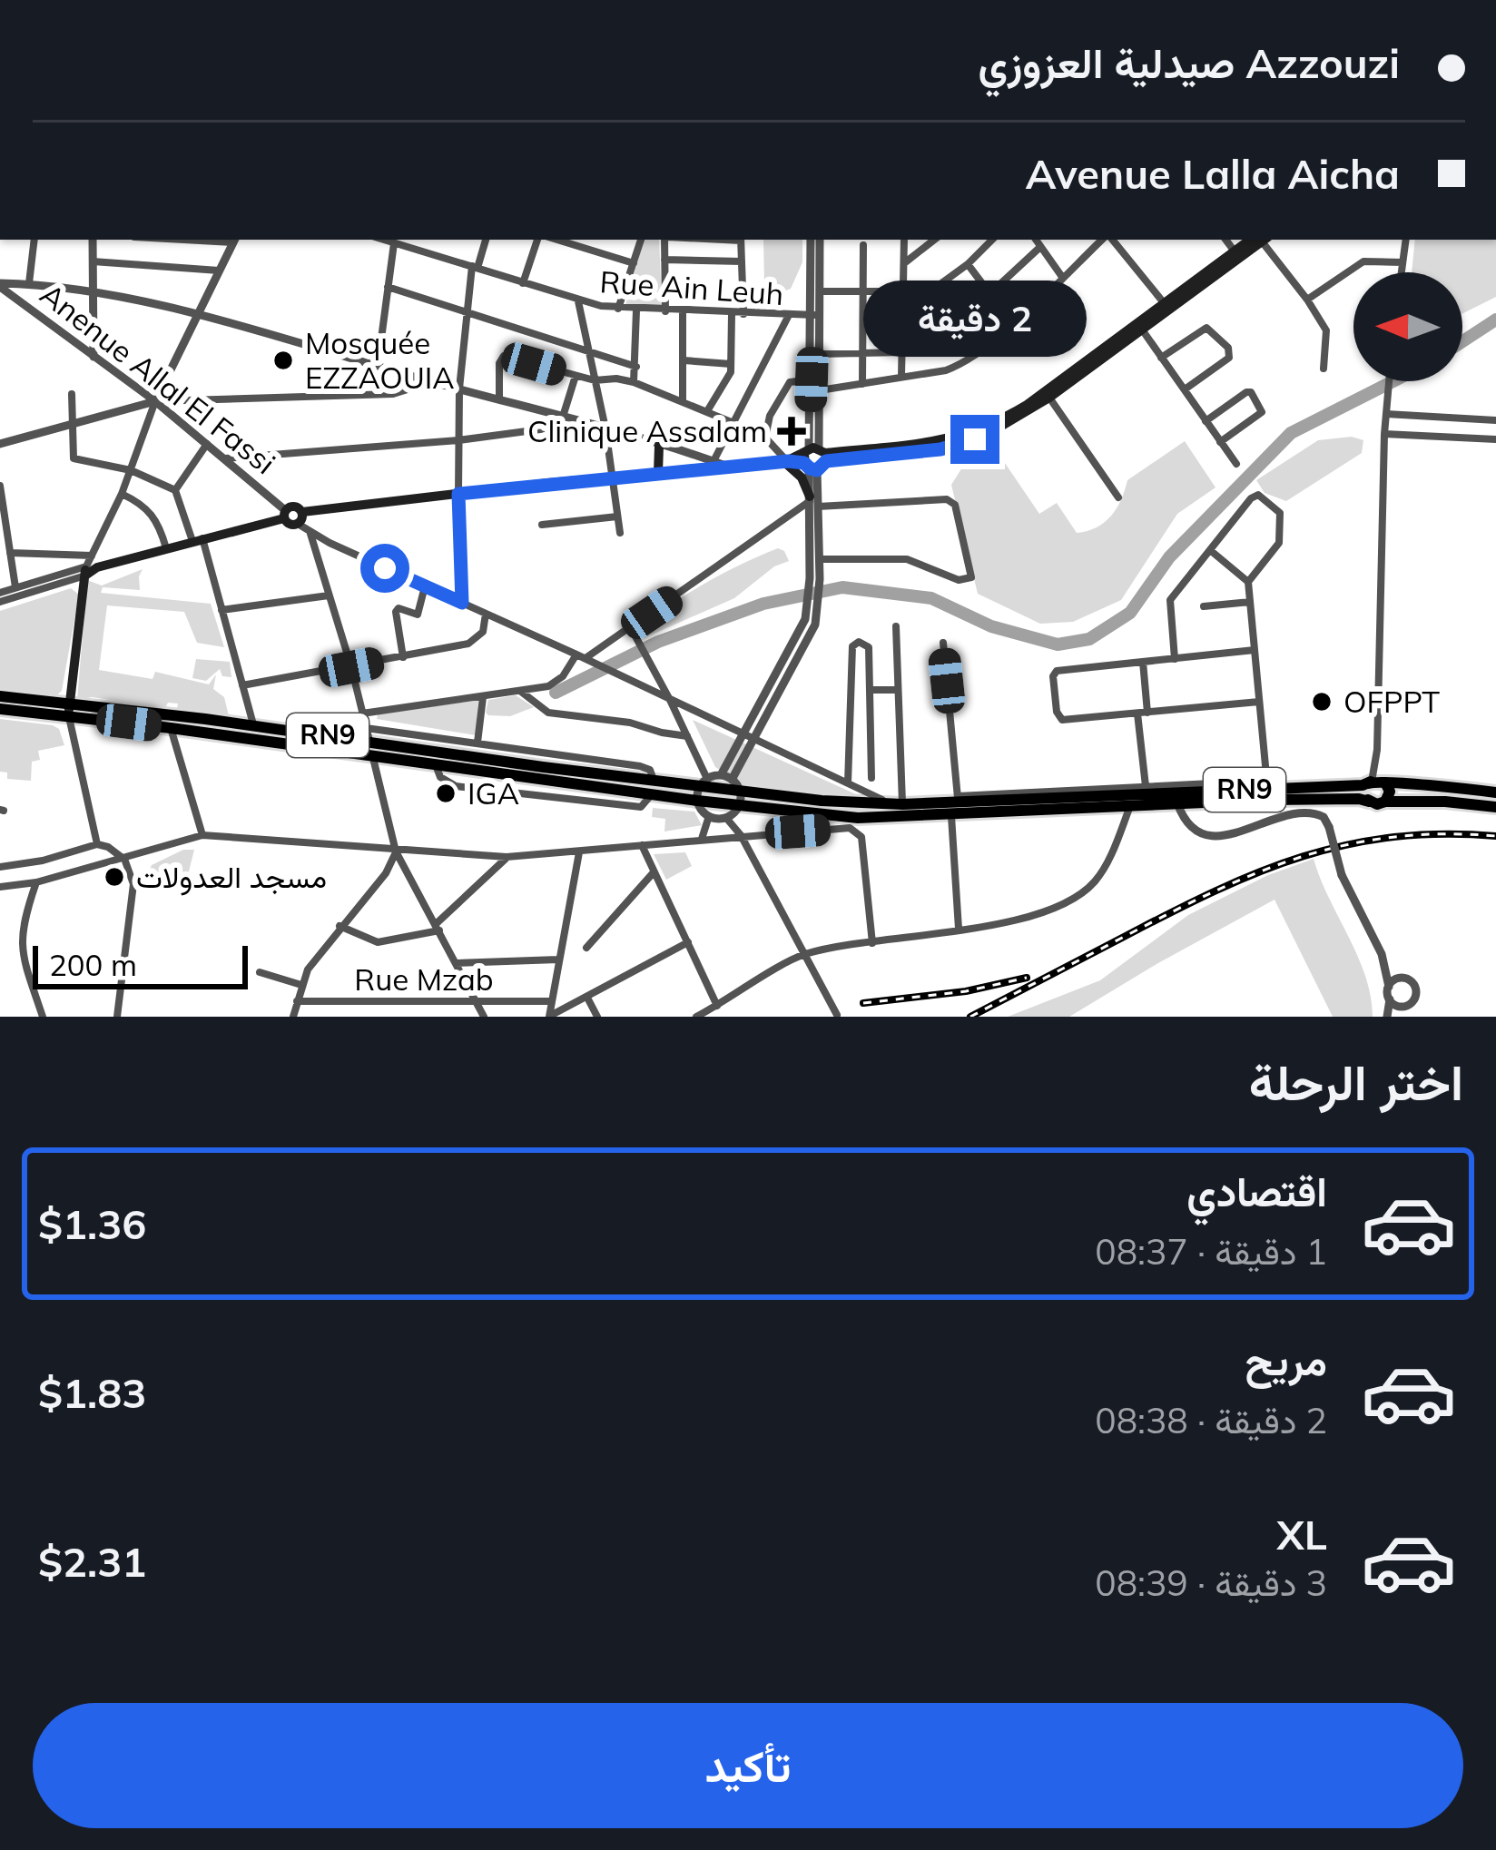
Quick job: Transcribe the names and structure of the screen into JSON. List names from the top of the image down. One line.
{"streets":{"main road":["RN9"],"street":["Rue Ain Leuh","Anenue Allal El Fassi","Rue Mzab"]},"places":{"other":["Mosquée EZZAOUIA","OFPPT","IGA","مسجد العدولات"],"health":["Clinique Assalam"]},"scale_bar":"200 m","north":"left","page":{"banner":["Azzouzi صيدلية العزوزي","Avenue Lalla Aicha"],"bubble":"2 دقيقة","scale":"200 m","heading":"اختر الرحلة","list":[{"name":"اقتصادي","note":"1 دقيقة · 08:37","value":"$1.36"},{"name":"مريح","note":"2 دقيقة · 08:38","value":"$1.83"},{"name":"XL","note":"3 دقيقة · 08:39","value":"$2.31"}],"buttons":"تأكيد"}}
